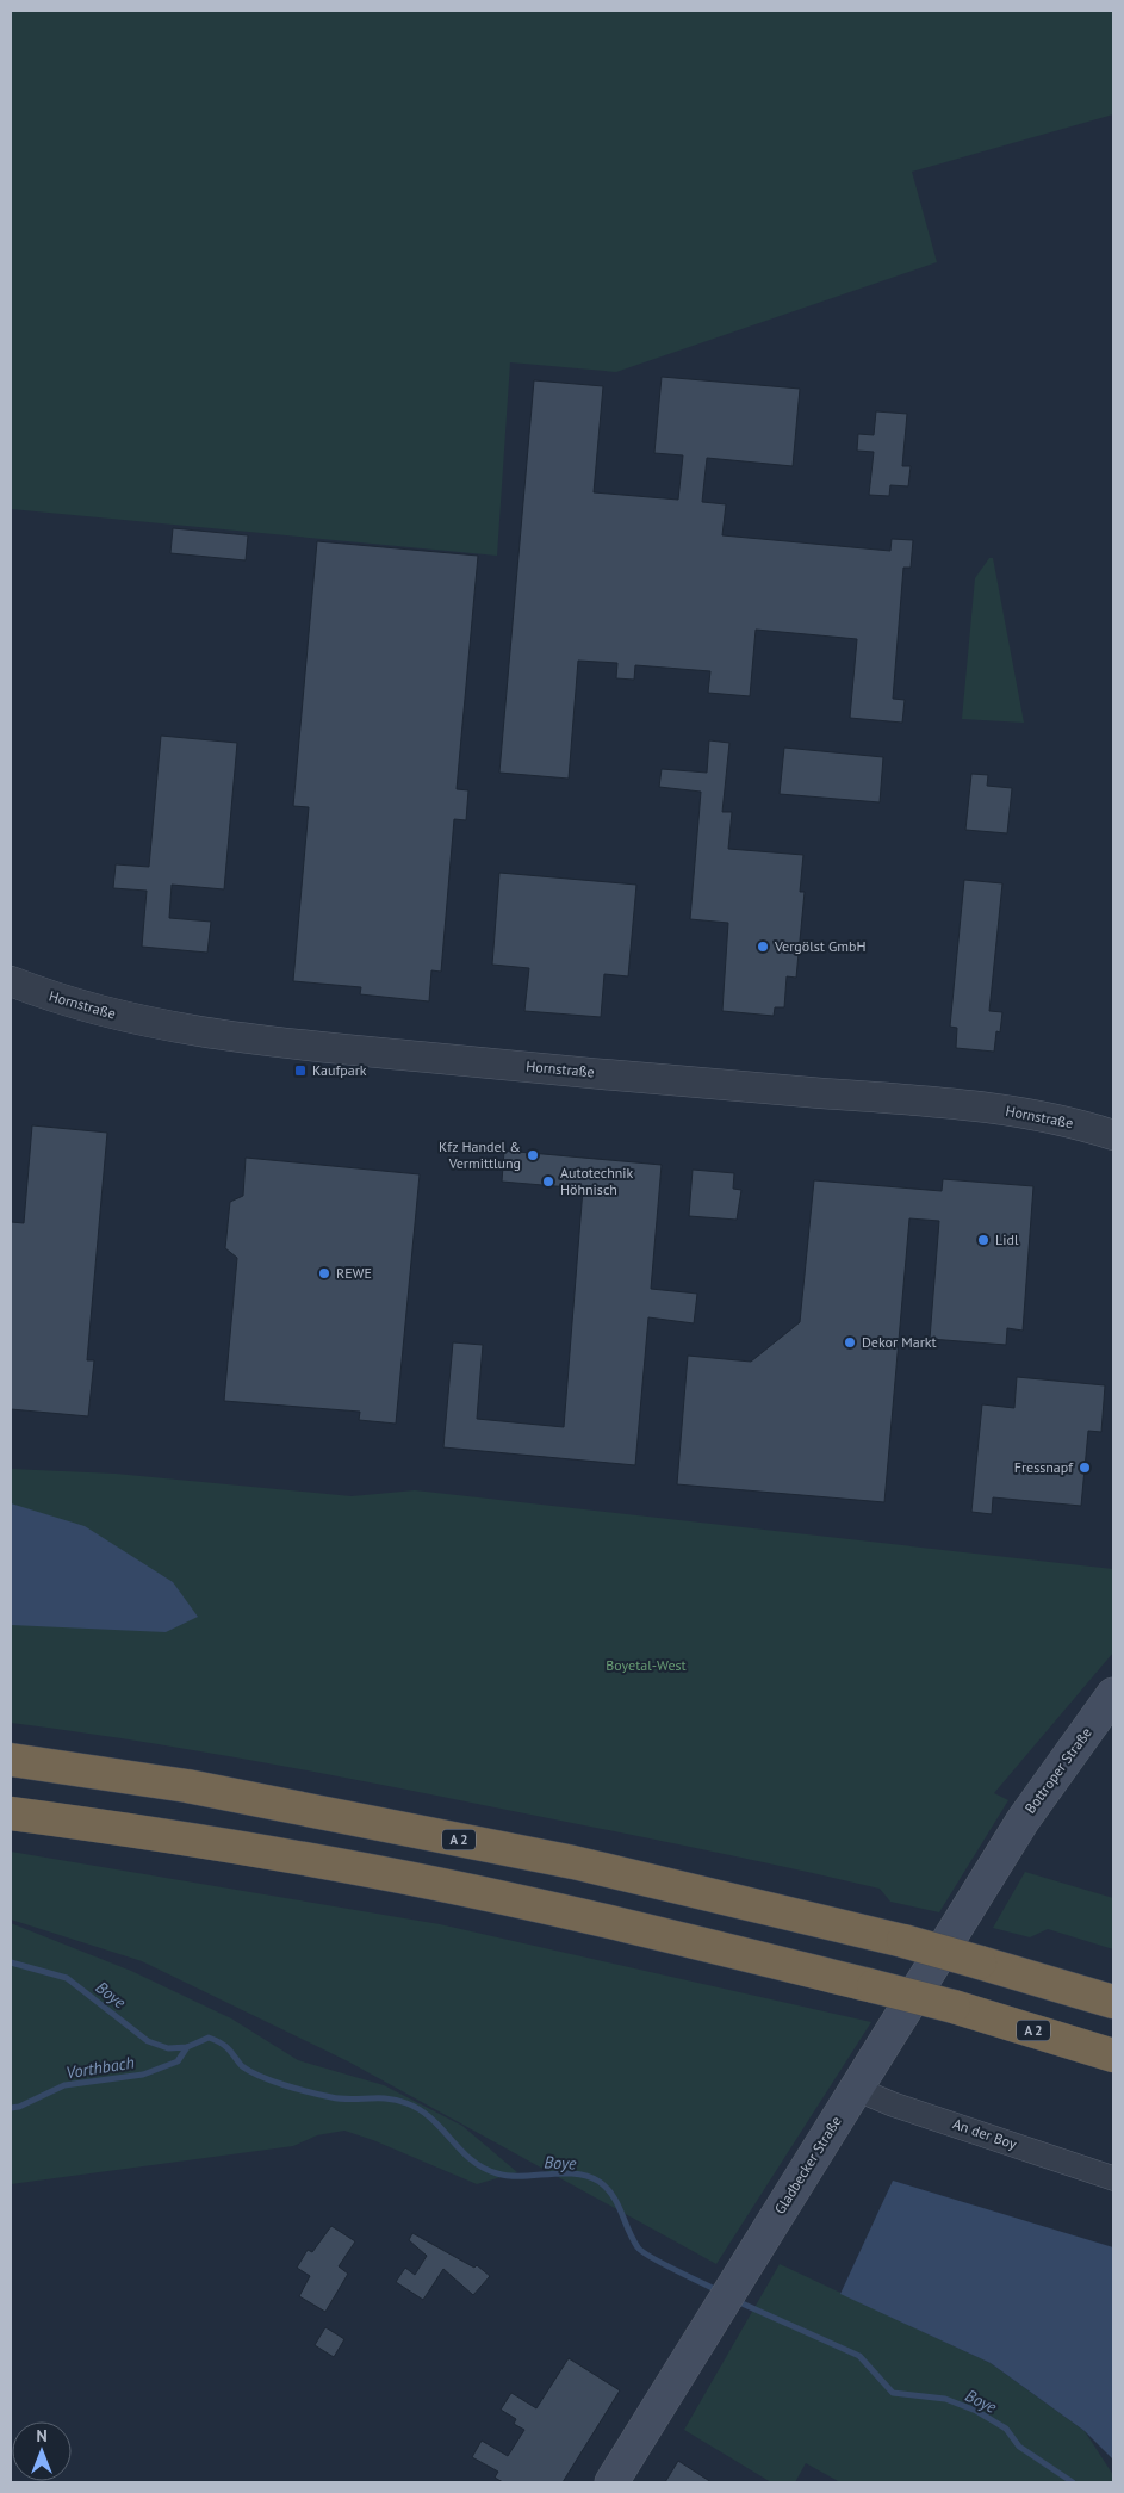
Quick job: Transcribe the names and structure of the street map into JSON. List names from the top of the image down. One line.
{"streets":{"highway":["A 2"],"main road":["Bottroper Straße","Gladbecker Straße"],"street":["Hornstraße","An der Boy"]},"crossings":[["Bottroper Straße","Gladbecker Straße"],["An der Boy","Gladbecker Straße"]],"water":["Boye","Vorthbach"],"parks":["Boyetal-West"],"places":{"other":["Vergölst GmbH","Kfz Handel & Vermittlung","Autotechnik Höhnisch","Lidl","REWE","Dekor Markt","Fressnapf"],"transit":["Kaufpark"]},"north":"top"}
